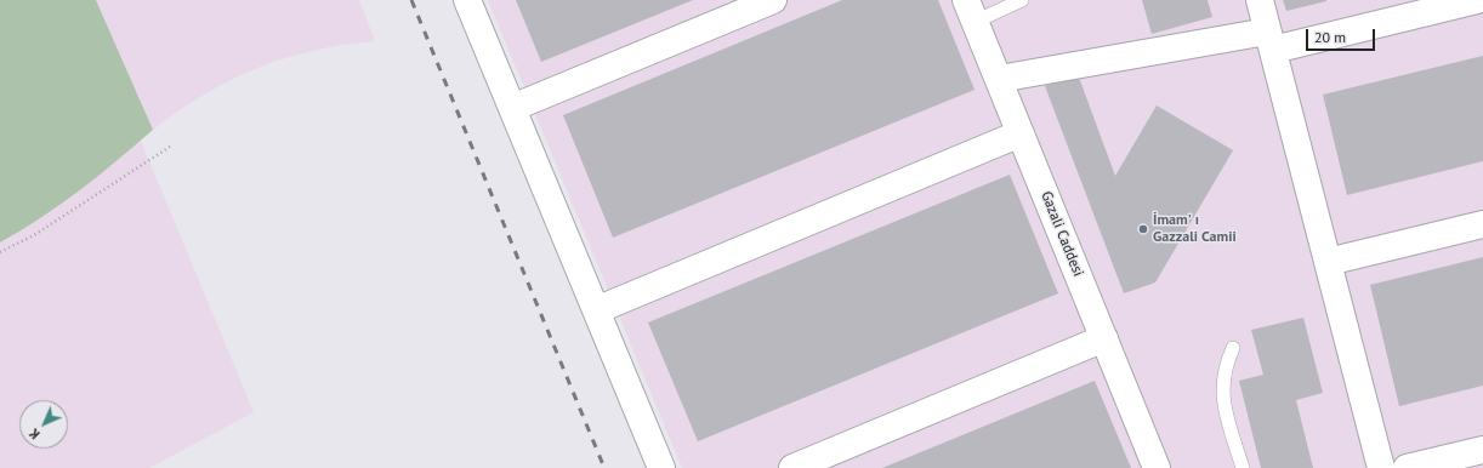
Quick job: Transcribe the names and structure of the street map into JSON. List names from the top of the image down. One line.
{"streets":{"street":["Gazali Caddesi"]},"places":["İmam' ı Gazzali Camii"],"scale_bar":"20 m","north":"bottom left"}
